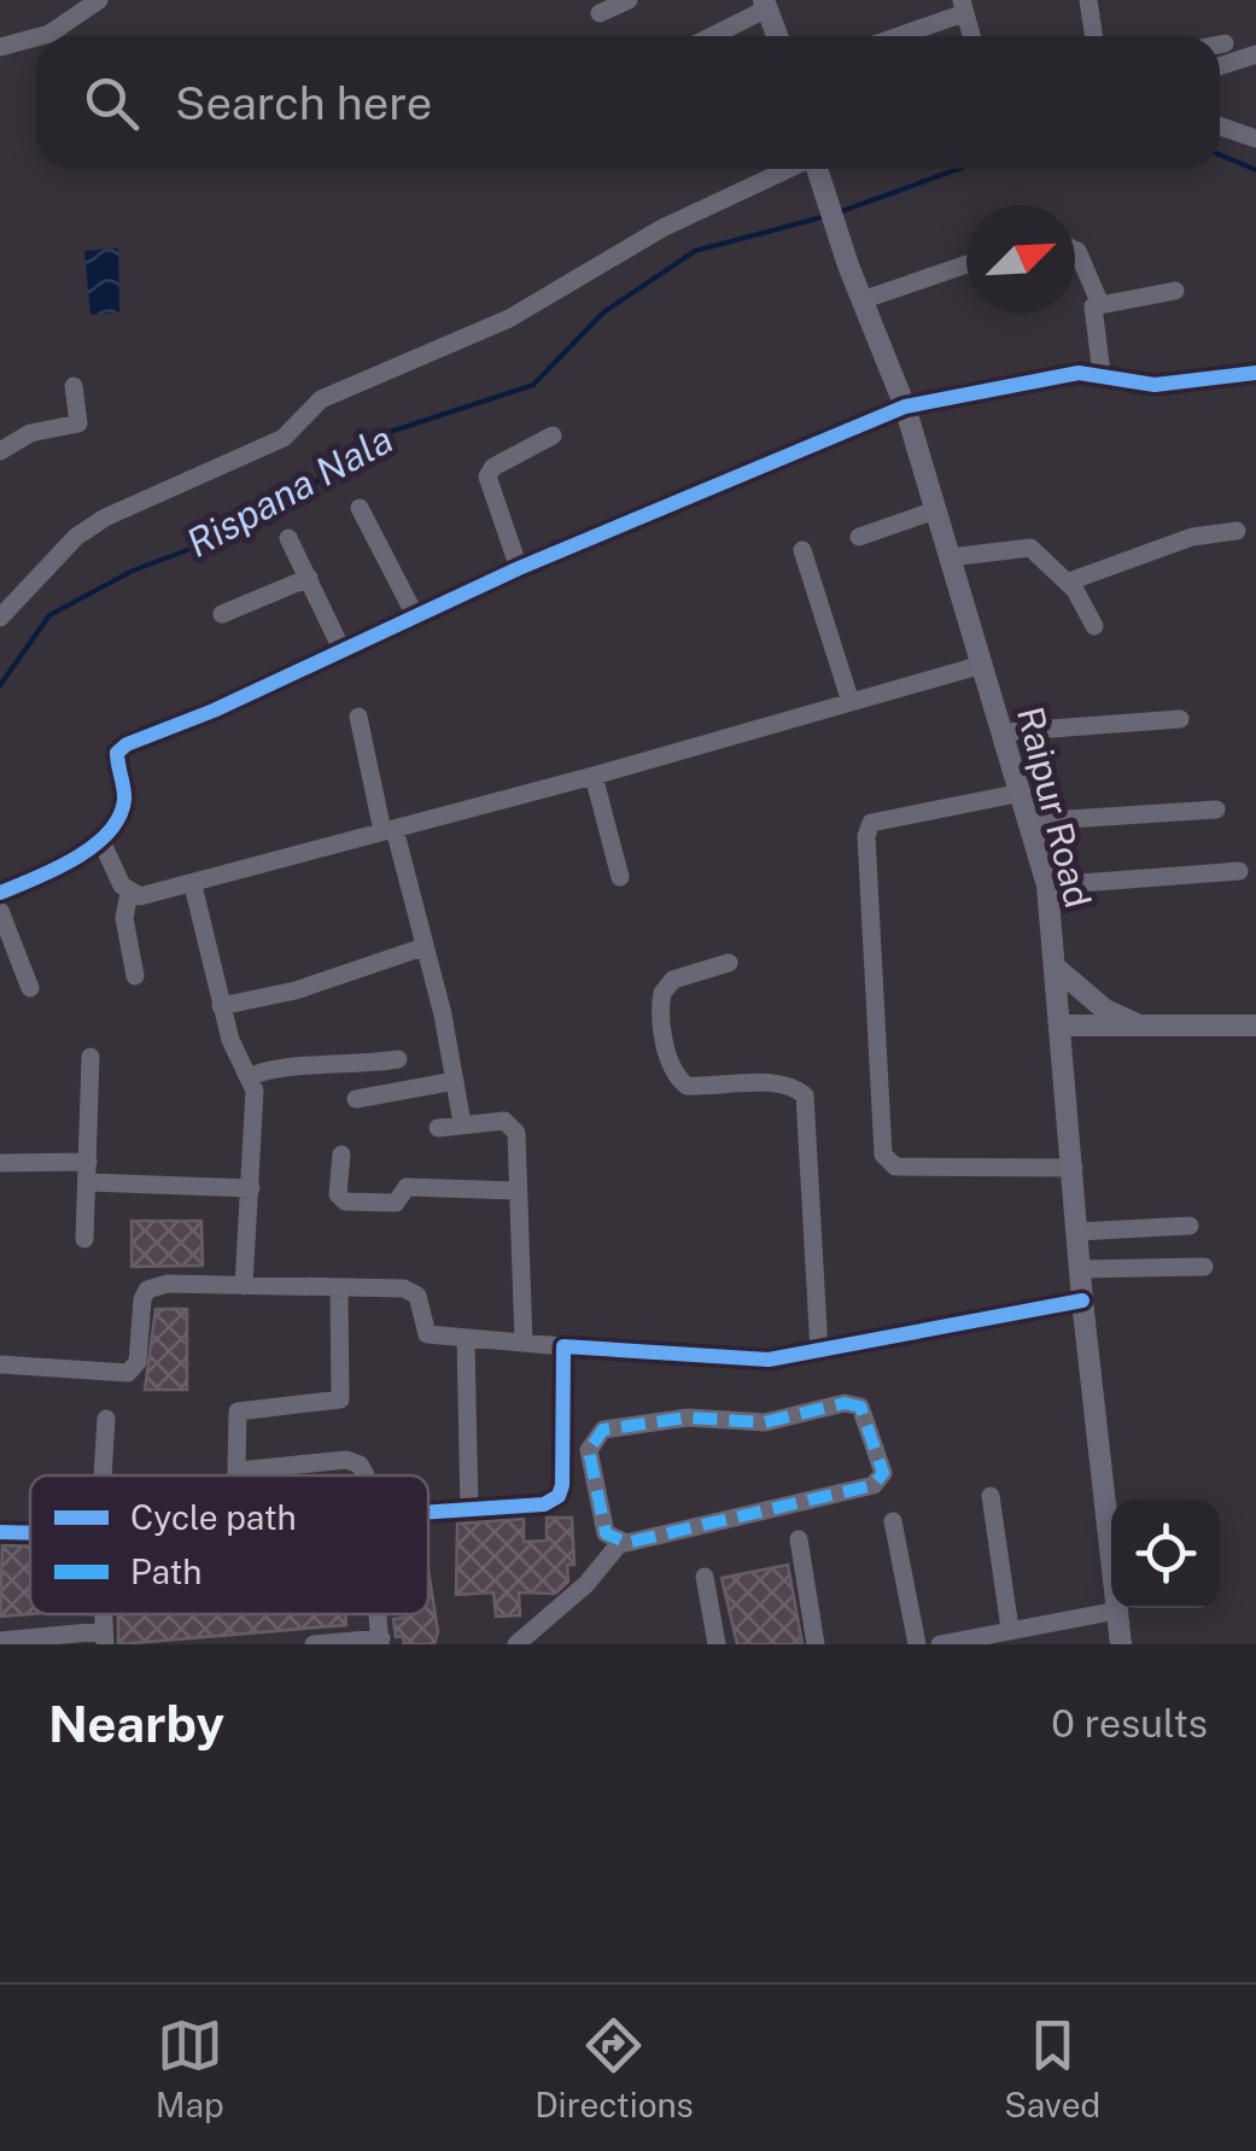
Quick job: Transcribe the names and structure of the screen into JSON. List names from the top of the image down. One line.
{"streets":{"main road":["Raipur Road"]},"water":["Rispana Nala"],"legend":["Cycle path","Path"],"north":"top right","page":{"search":"Search here","heading":["Nearby","0 results"],"nav":["Map","Directions","Saved"]}}
